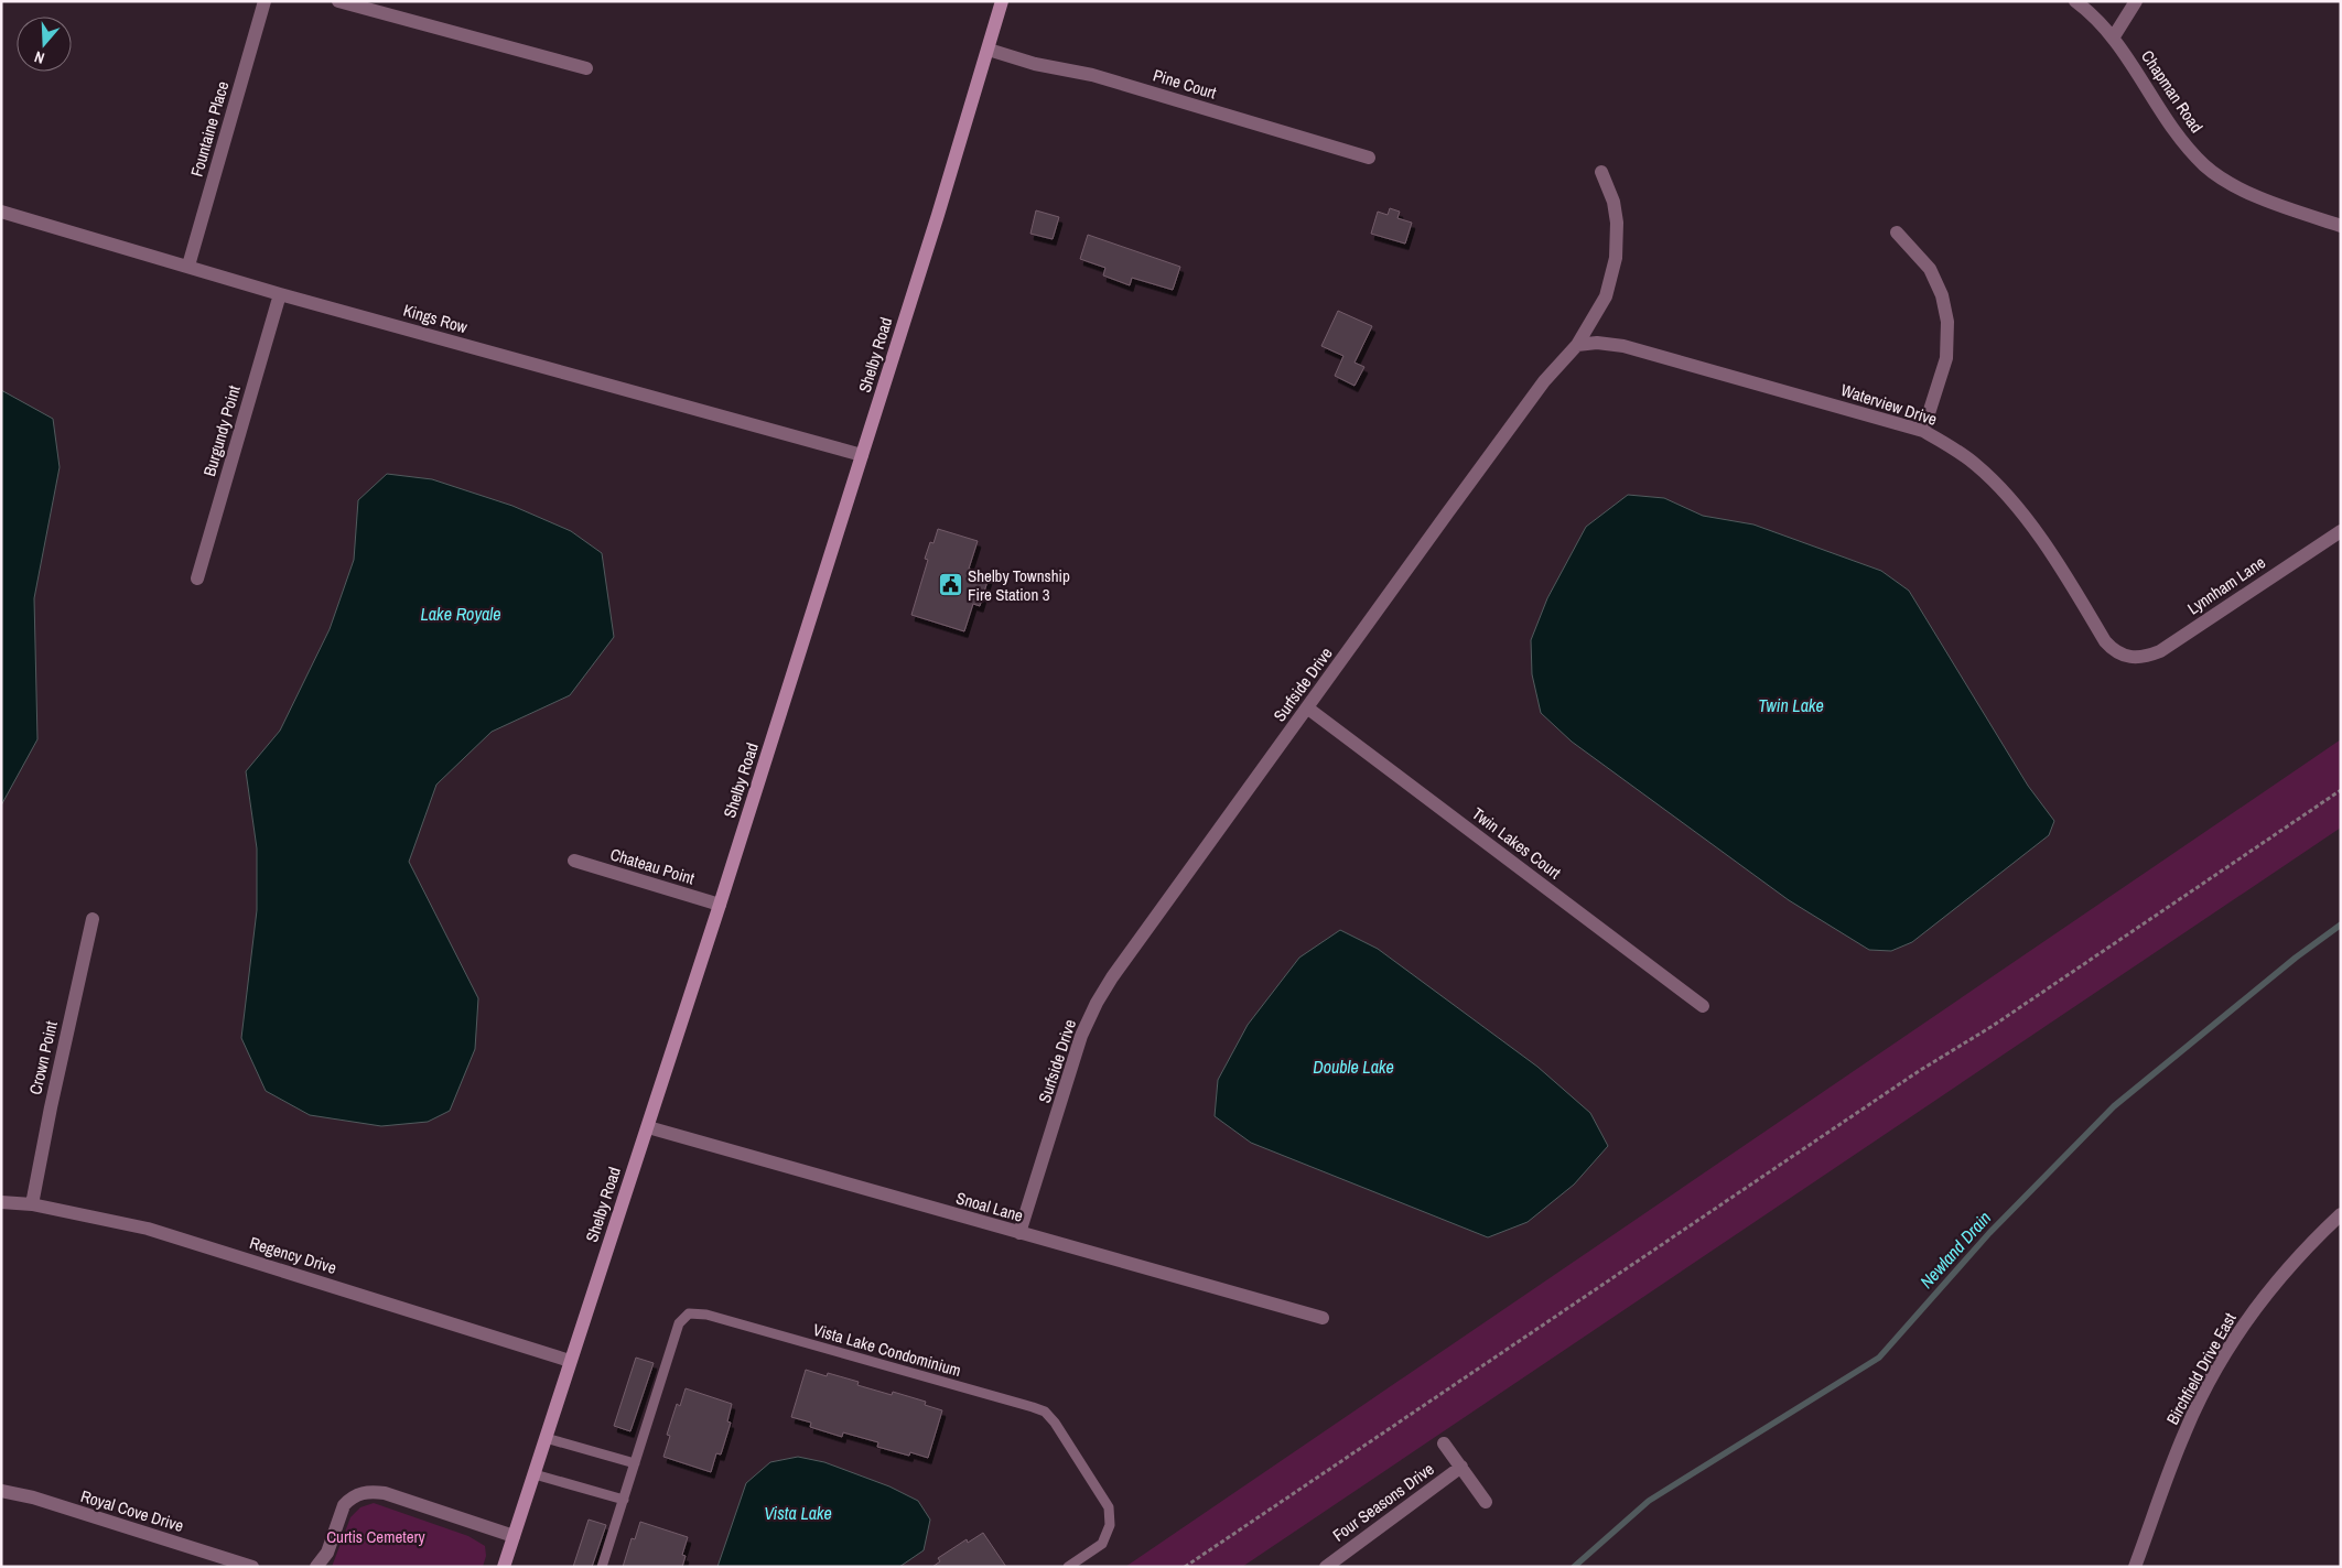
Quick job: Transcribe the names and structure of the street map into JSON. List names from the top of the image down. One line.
{"streets":{"street":["Pine Court","Chapman Road","Fountaine Place","Kings Row","Shelby Road","Waterview Drive","Burgundy Point","Lynnham Lane","Surfside Drive","Twin Lakes Court","Chateau Point","Crown Point","Snoal Lane","Regency Drive","Birchfield Drive East","Four Seasons Drive","Royal Cove Drive"],"lane":["Vista Lake Condominium"]},"crossings":[["Pine Court","Shelby Road"],["Fountaine Place","Kings Row"],["Kings Row","Shelby Road"],["Kings Row","Burgundy Point"],["Shelby Road","Chateau Point"],["Shelby Road","Snoal Lane"],["Shelby Road","Regency Drive"],["Waterview Drive","Lynnham Lane"],["Waterview Drive","Surfside Drive"],["Surfside Drive","Twin Lakes Court"],["Surfside Drive","Snoal Lane"],["Crown Point","Regency Drive"]],"water":["Lake Royale","Twin Lake","Double Lake","Newland Drain","Vista Lake"],"parks":["Curtis Cemetery"],"places":{"public building":["Shelby Township Fire Station 3"]},"north":"bottom"}
